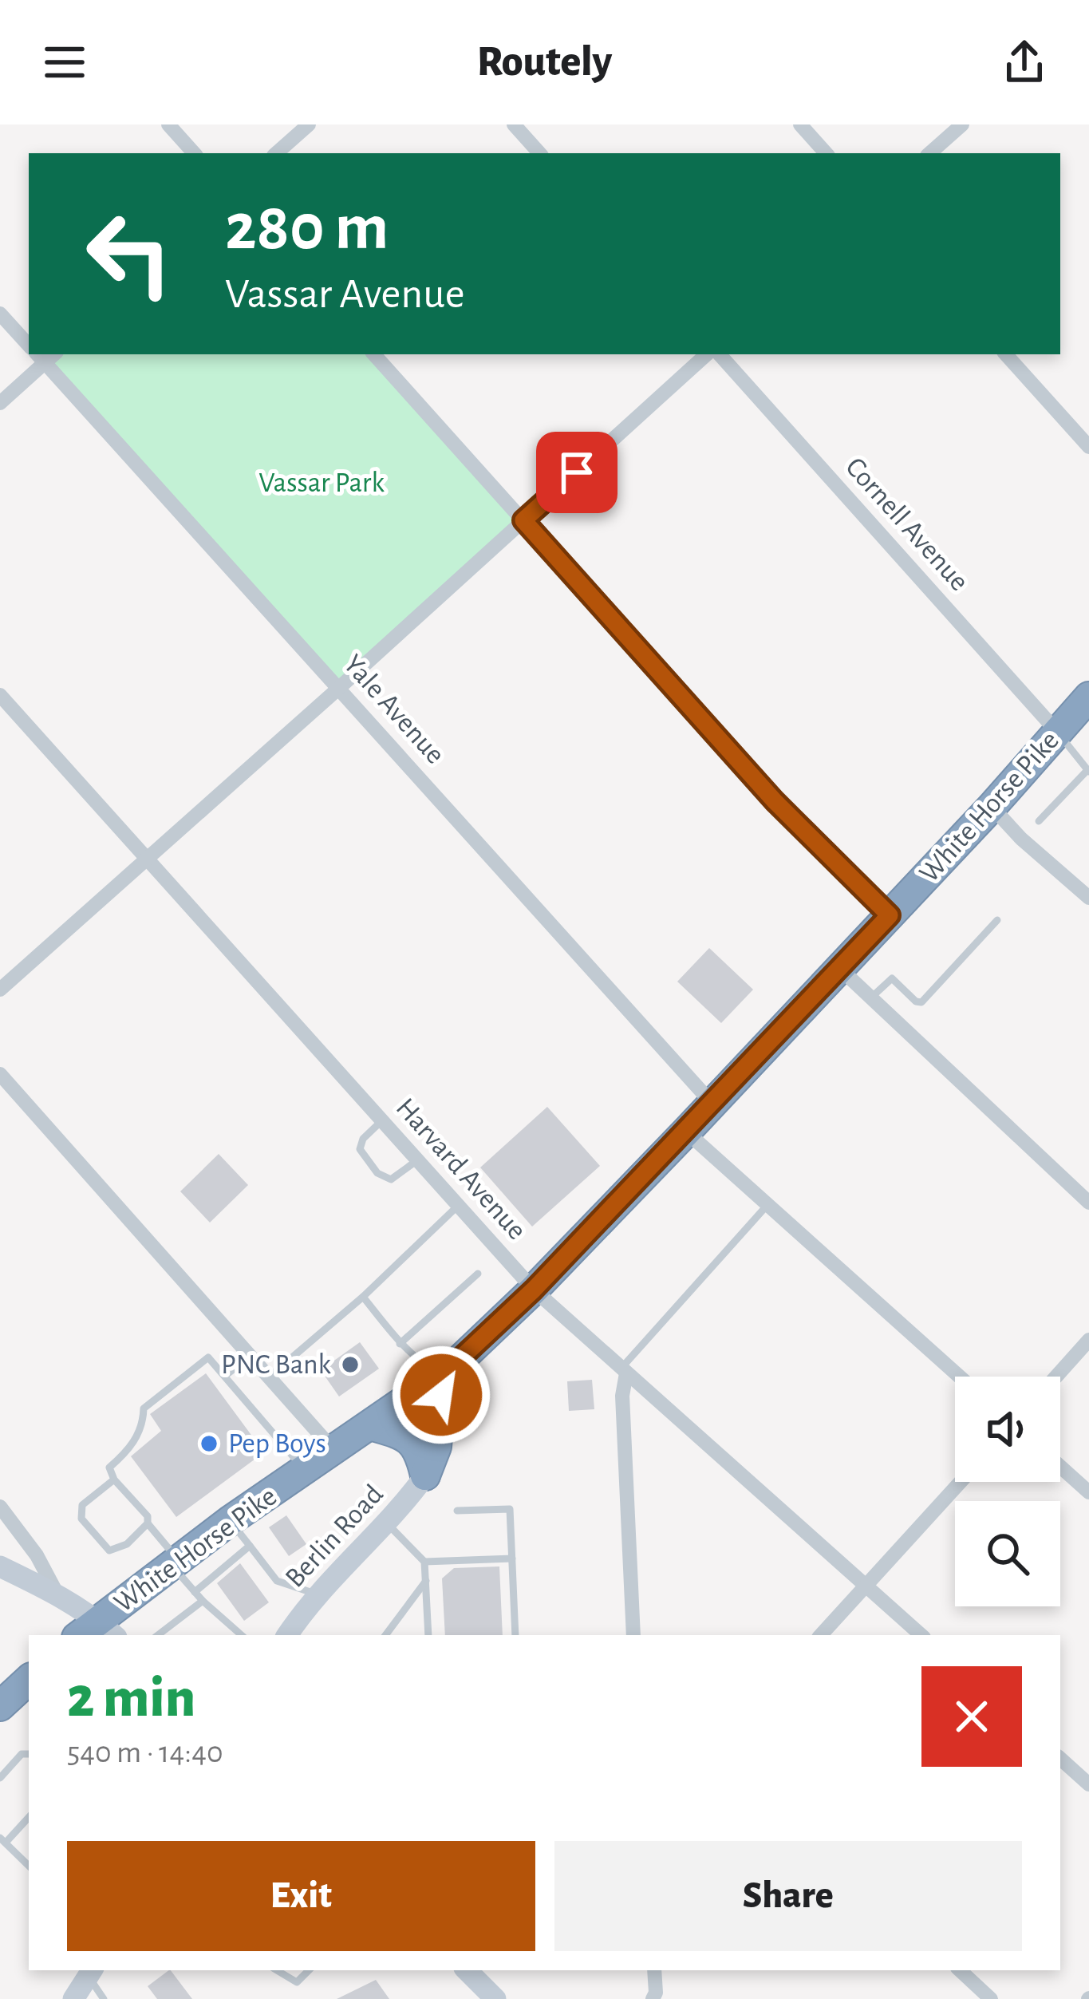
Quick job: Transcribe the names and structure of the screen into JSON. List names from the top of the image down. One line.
{"streets":{"highway":["White Horse Pike"],"street":["Cornell Avenue","Yale Avenue","Harvard Avenue","Berlin Road"]},"crossings":[["Cornell Avenue","White Horse Pike"],["Yale Avenue","White Horse Pike"],["White Horse Pike","Harvard Avenue"]],"parks":["Vassar Park"],"places":["PNC Bank","Pep Boys"],"page":{"header":"Routely","turn":["280 m","Vassar Avenue"],"heading":["2 min","540 m · 14:40"],"buttons":["Exit","Share"]}}
